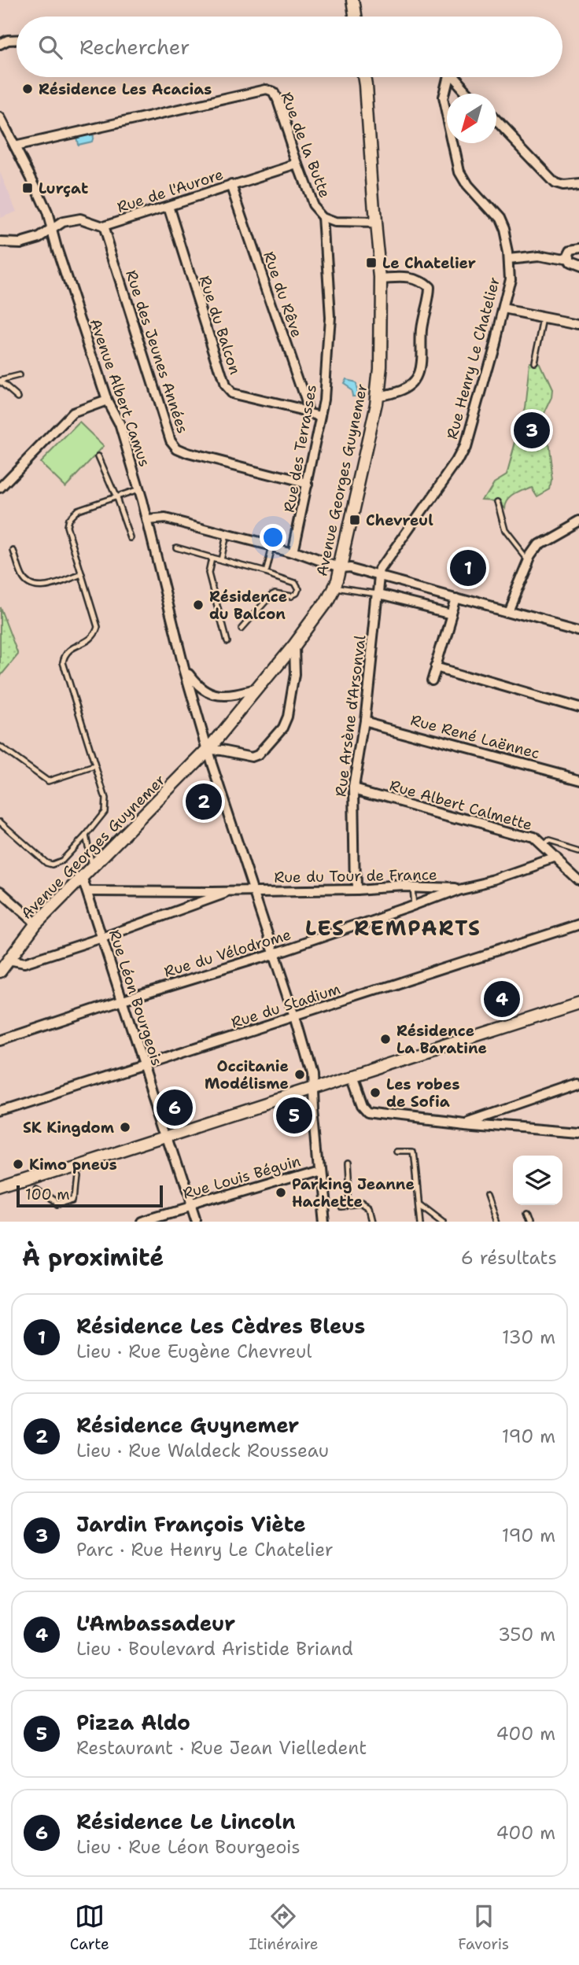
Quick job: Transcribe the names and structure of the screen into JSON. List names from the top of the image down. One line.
{"streets":{"street":["Rue de la Butte","Rue de l'Aurore","Rue du Rêve","Rue du Balcon","Rue des Jeunes Années","Rue Henry Le Chatelier","Avenue Albert Camus","Rue des Terrasses","Avenue Georges Guynemer","Rue Arsène d'Arsonval","Rue René Laënnec","Rue Albert Calmette","Rue du Tour de France","Rue du Vélodrome","Rue Léon Bourgeois","Rue du Stadium","Rue Louis Béguin"]},"crossings":[["Rue de la Butte","Rue de l'Aurore"],["Rue de la Butte","Avenue Albert Camus"],["Rue de la Butte","Rue des Terrasses"],["Rue de la Butte","Avenue Georges Guynemer"],["Rue de l'Aurore","Rue du Rêve"],["Rue de l'Aurore","Rue du Balcon"],["Rue de l'Aurore","Rue des Jeunes Années"],["Rue de l'Aurore","Avenue Albert Camus"],["Rue du Rêve","Rue du Balcon"],["Rue du Balcon","Rue des Terrasses"],["Rue des Jeunes Années","Rue des Terrasses"],["Rue Henry Le Chatelier","Rue Arsène d'Arsonval"],["Avenue Albert Camus","Avenue Georges Guynemer"],["Avenue Albert Camus","Rue du Tour de France"],["Avenue Albert Camus","Rue du Vélodrome"],["Avenue Albert Camus","Rue du Stadium"],["Avenue Albert Camus","Rue Louis Béguin"],["Avenue Georges Guynemer","Rue Léon Bourgeois"],["Rue Arsène d'Arsonval","Rue René Laënnec"],["Rue Arsène d'Arsonval","Rue Albert Calmette"],["Rue Arsène d'Arsonval","Rue du Tour de France"],["Rue Albert Calmette","Rue du Vélodrome"],["Rue du Tour de France","Rue du Vélodrome"],["Rue du Vélodrome","Rue Léon Bourgeois"],["Rue Léon Bourgeois","Rue du Stadium"],["Rue Léon Bourgeois","Rue Louis Béguin"]],"districts":["LES REMPARTS"],"places":{"other":["Résidence Les Acacias","Résidence du Balcon","Résidence La Baratine","Occitanie Modélisme","Les robes de Sofia","SK Kingdom","Kimo pneus","Parking Jeanne Hachette"],"transit":["Lurçat","Le Chatelier","Chevreul"]},"scale_bar":"100 m","north":"bottom left","page":{"search":"Rechercher","pins":["3","1","2","4","6","5"],"scale":"100 m","heading":["À proximité","6 résultats"],"list":[{"mark":"1","name":"Résidence Les Cèdres Bleus","note":"Lieu · Rue Eugène Chevreul","value":"130 m"},{"mark":"2","name":"Résidence Guynemer","note":"Lieu · Rue Waldeck Rousseau","value":"190 m"},{"mark":"3","name":"Jardin François Viète","note":"Parc · Rue Henry Le Chatelier","value":"190 m"},{"mark":"4","name":"L'Ambassadeur","note":"Lieu · Boulevard Aristide Briand","value":"350 m"},{"mark":"5","name":"Pizza Aldo","note":"Restaurant · Rue Jean Vielledent","value":"400 m"},{"mark":"6","name":"Résidence Le Lincoln","note":"Lieu · Rue Léon Bourgeois","value":"400 m"}],"nav":["Carte","Itinéraire","Favoris"]}}
